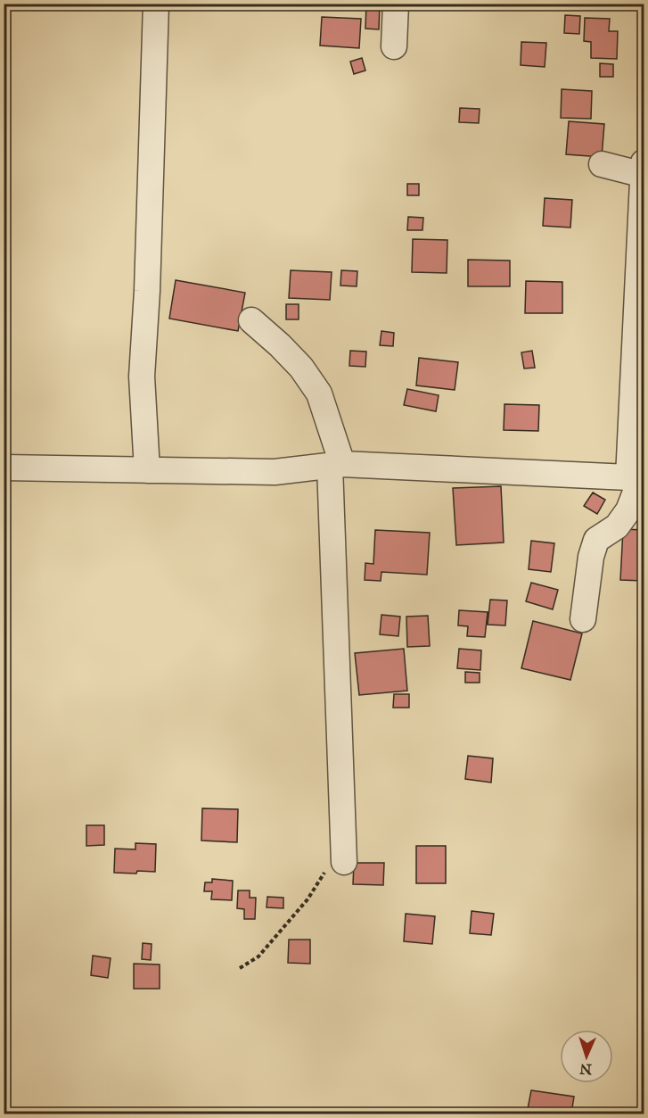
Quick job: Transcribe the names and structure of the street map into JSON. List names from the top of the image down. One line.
{"north":"bottom"}
